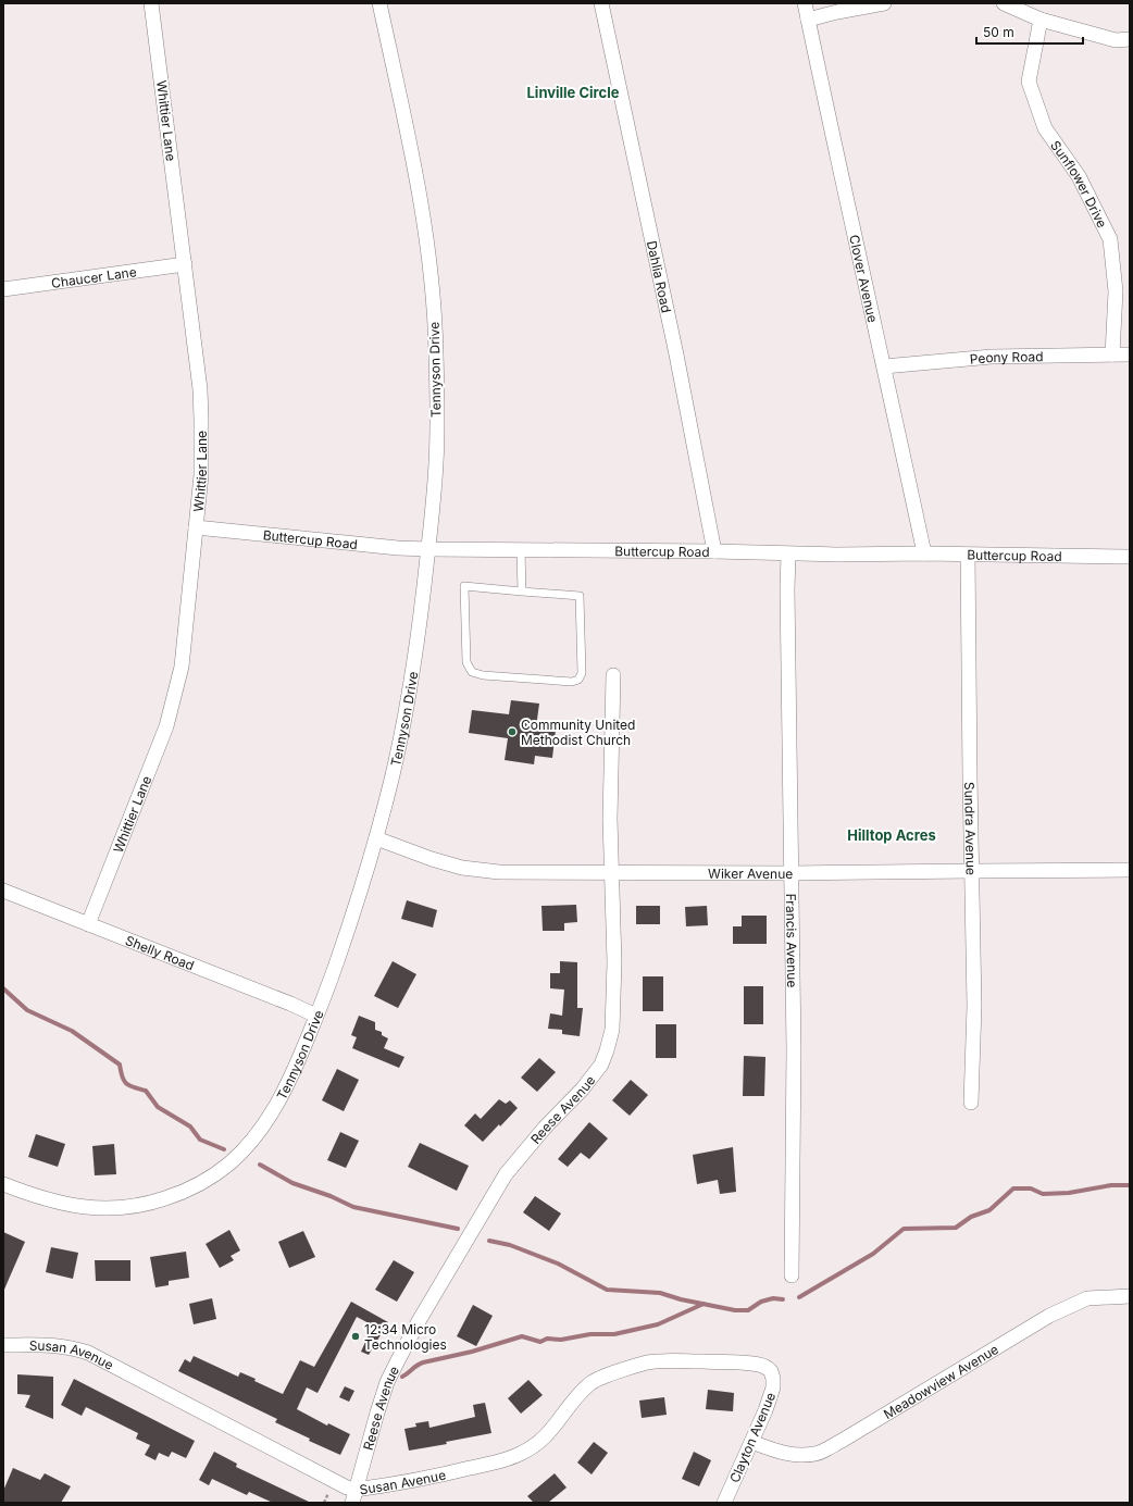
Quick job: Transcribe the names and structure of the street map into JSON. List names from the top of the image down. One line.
{"streets":{"street":["Whittier Lane","Sunflower Drive","Chaucer Lane","Dahlia Road","Clover Avenue","Peony Road","Tennyson Drive","Buttercup Road","Sundra Avenue","Wiker Avenue","Francis Avenue","Shelly Road","Reese Avenue","Susan Avenue","Meadowview Avenue","Clayton Avenue"]},"crossings":[["Whittier Lane","Chaucer Lane"],["Whittier Lane","Buttercup Road"],["Whittier Lane","Shelly Road"],["Sunflower Drive","Peony Road"],["Dahlia Road","Buttercup Road"],["Clover Avenue","Peony Road"],["Clover Avenue","Buttercup Road"],["Tennyson Drive","Buttercup Road"],["Tennyson Drive","Wiker Avenue"],["Tennyson Drive","Shelly Road"],["Buttercup Road","Sundra Avenue"],["Buttercup Road","Francis Avenue"],["Sundra Avenue","Wiker Avenue"],["Wiker Avenue","Francis Avenue"],["Wiker Avenue","Reese Avenue"],["Reese Avenue","Susan Avenue"],["Susan Avenue","Clayton Avenue"],["Meadowview Avenue","Clayton Avenue"]],"districts":["Linville Circle","Hilltop Acres"],"places":["Community United Methodist Church","12:34 Micro Technologies"],"scale_bar":"50 m"}
